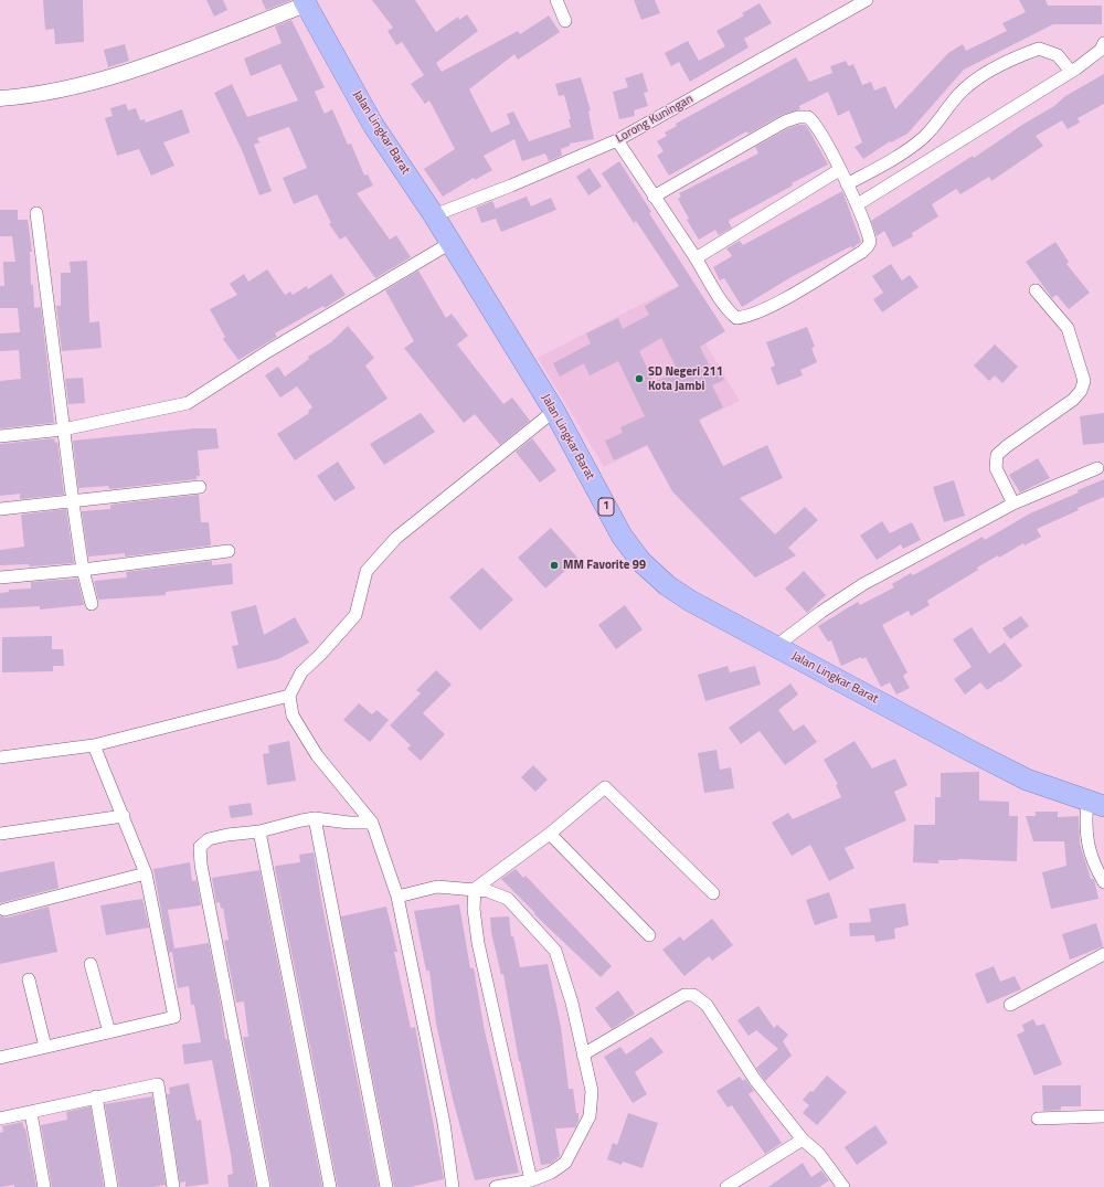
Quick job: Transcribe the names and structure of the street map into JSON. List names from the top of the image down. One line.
{"streets":{"highway":["Jalan Lingkar Barat","1"],"street":["Lorong Kuningan"]},"crossings":[["Lorong Kuningan","Jalan Lingkar Barat"]],"places":["SD Negeri 211 Kota Jambi","MM Favorite 99"]}
